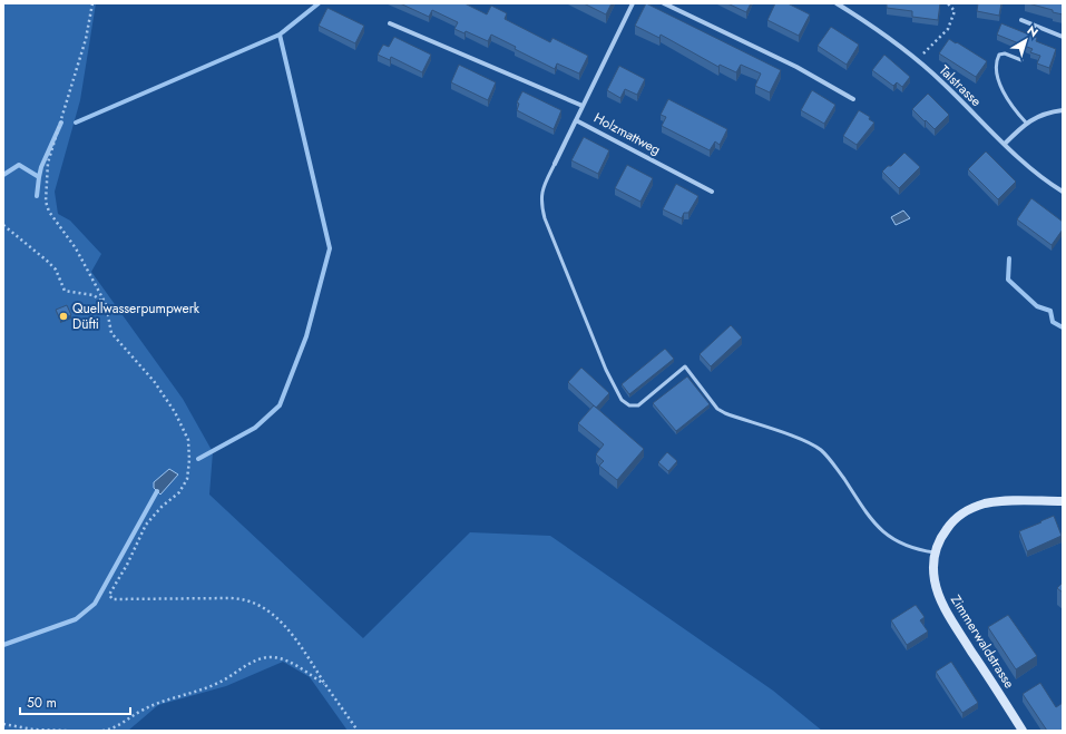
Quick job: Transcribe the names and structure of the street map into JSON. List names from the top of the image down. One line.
{"streets":{"street":["Talstrasse","Holzmattweg","Zimmerwaldstrasse"]},"places":["Quellwasserpumpwerk Düfti"],"scale_bar":"50 m","north":"top right"}
